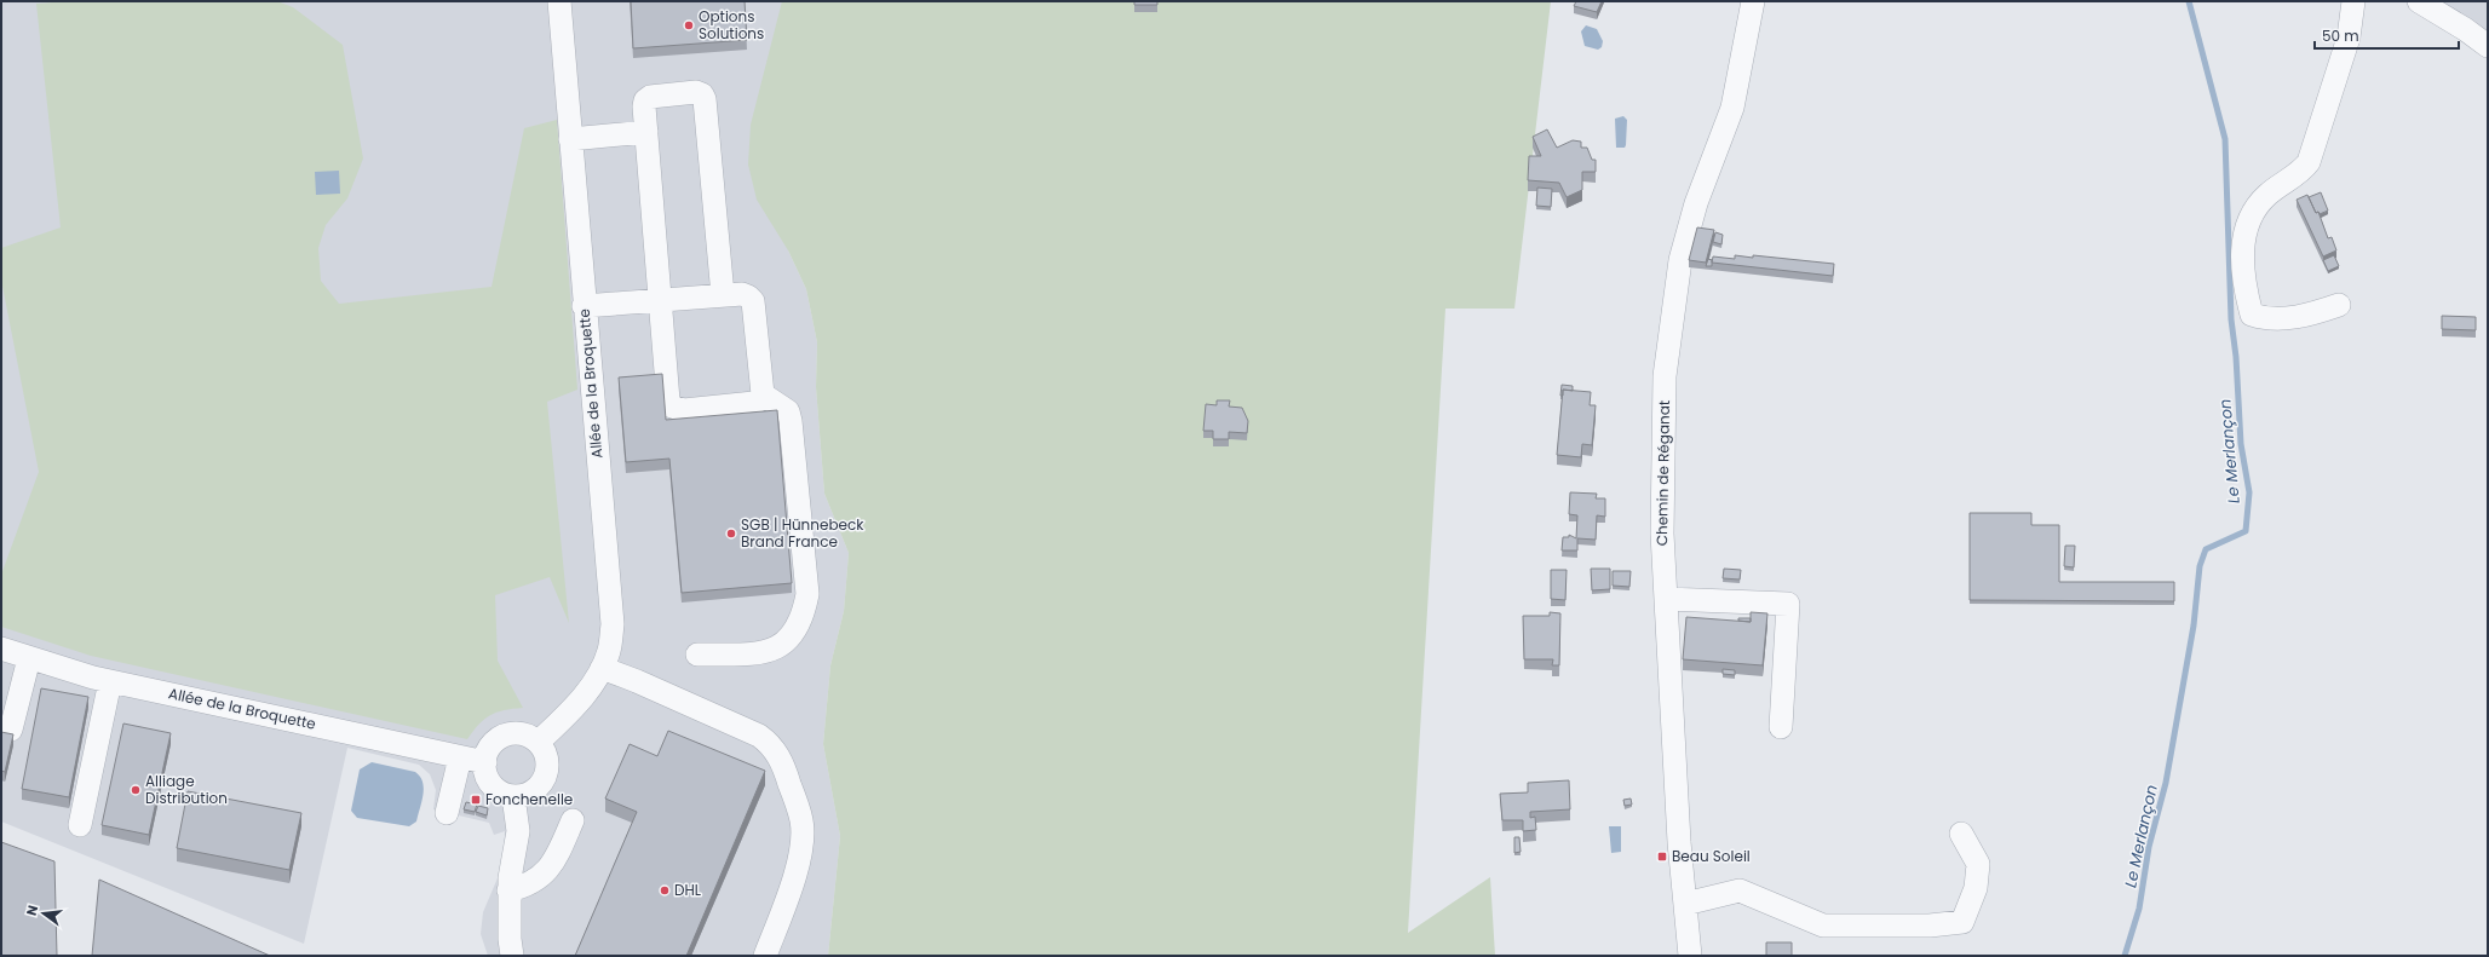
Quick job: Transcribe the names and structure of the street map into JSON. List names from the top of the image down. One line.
{"streets":{"street":["Allée de la Broquette","Chemin de Réganat"]},"water":["Le Merlançon"],"places":{"other":["Options Solutions","SGB | Hünnebeck Brand France","Alliage Distribution","DHL"],"transit":["Fonchenelle","Beau Soleil"]},"scale_bar":"50 m","north":"left"}
